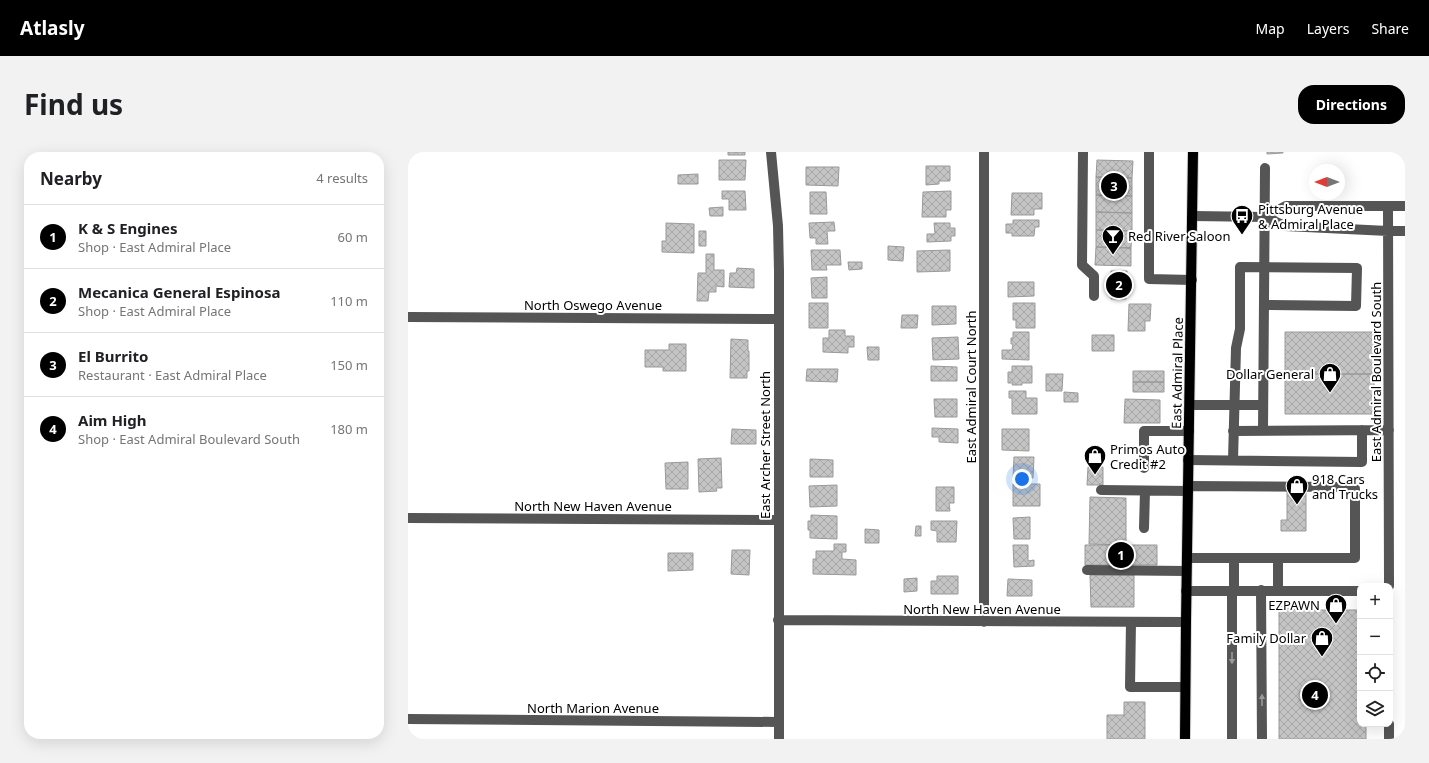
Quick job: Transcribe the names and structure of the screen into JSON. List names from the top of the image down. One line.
{"streets":{"main road":["East Admiral Place"],"street":["North Oswego Avenue","East Admiral Boulevard South","East Admiral Court North","East Archer Street North","North New Haven Avenue","North Marion Avenue"]},"crossings":[["North Oswego Avenue","East Archer Street North"],["East Admiral Place","North New Haven Avenue"],["East Admiral Court North","North New Haven Avenue"],["East Archer Street North","North New Haven Avenue"],["East Archer Street North","North Marion Avenue"]],"places":{"bus stop":["Pittsburg Avenue & Admiral Place"],"bar":["Red River Saloon"],"shop":["Dollar General","Primos Auto Credit #2","918 Cars and Trucks","EZPAWN","Family Dollar"]},"north":"left","page":{"header":"Atlasly","nav":["Map","Layers","Share"],"title":"Find us","buttons":"Directions","heading":["Nearby","4 results"],"pins":["3","2","1","4"],"list":[{"mark":"1","name":"K & S Engines","note":"Shop · East Admiral Place","value":"60 m"},{"mark":"2","name":"Mecanica General Espinosa","note":"Shop · East Admiral Place","value":"110 m"},{"mark":"3","name":"El Burrito","note":"Restaurant · East Admiral Place","value":"150 m"},{"mark":"4","name":"Aim High","note":"Shop · East Admiral Boulevard South","value":"180 m"}],"map_buttons":["+","−"]}}
